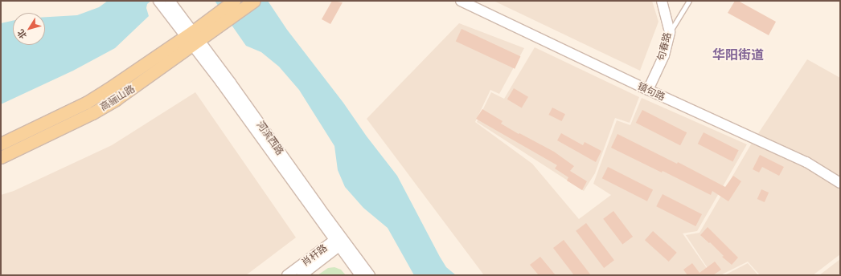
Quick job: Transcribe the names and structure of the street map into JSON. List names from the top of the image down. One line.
{"streets":{"main road":["高骊山路"],"street":["句春路","镇句路","河滨西路","肖杆路"]},"crossings":[["句春路","镇句路"],["高骊山路","河滨西路"],["河滨西路","肖杆路"]],"districts":["华阳街道"],"north":"bottom left"}
